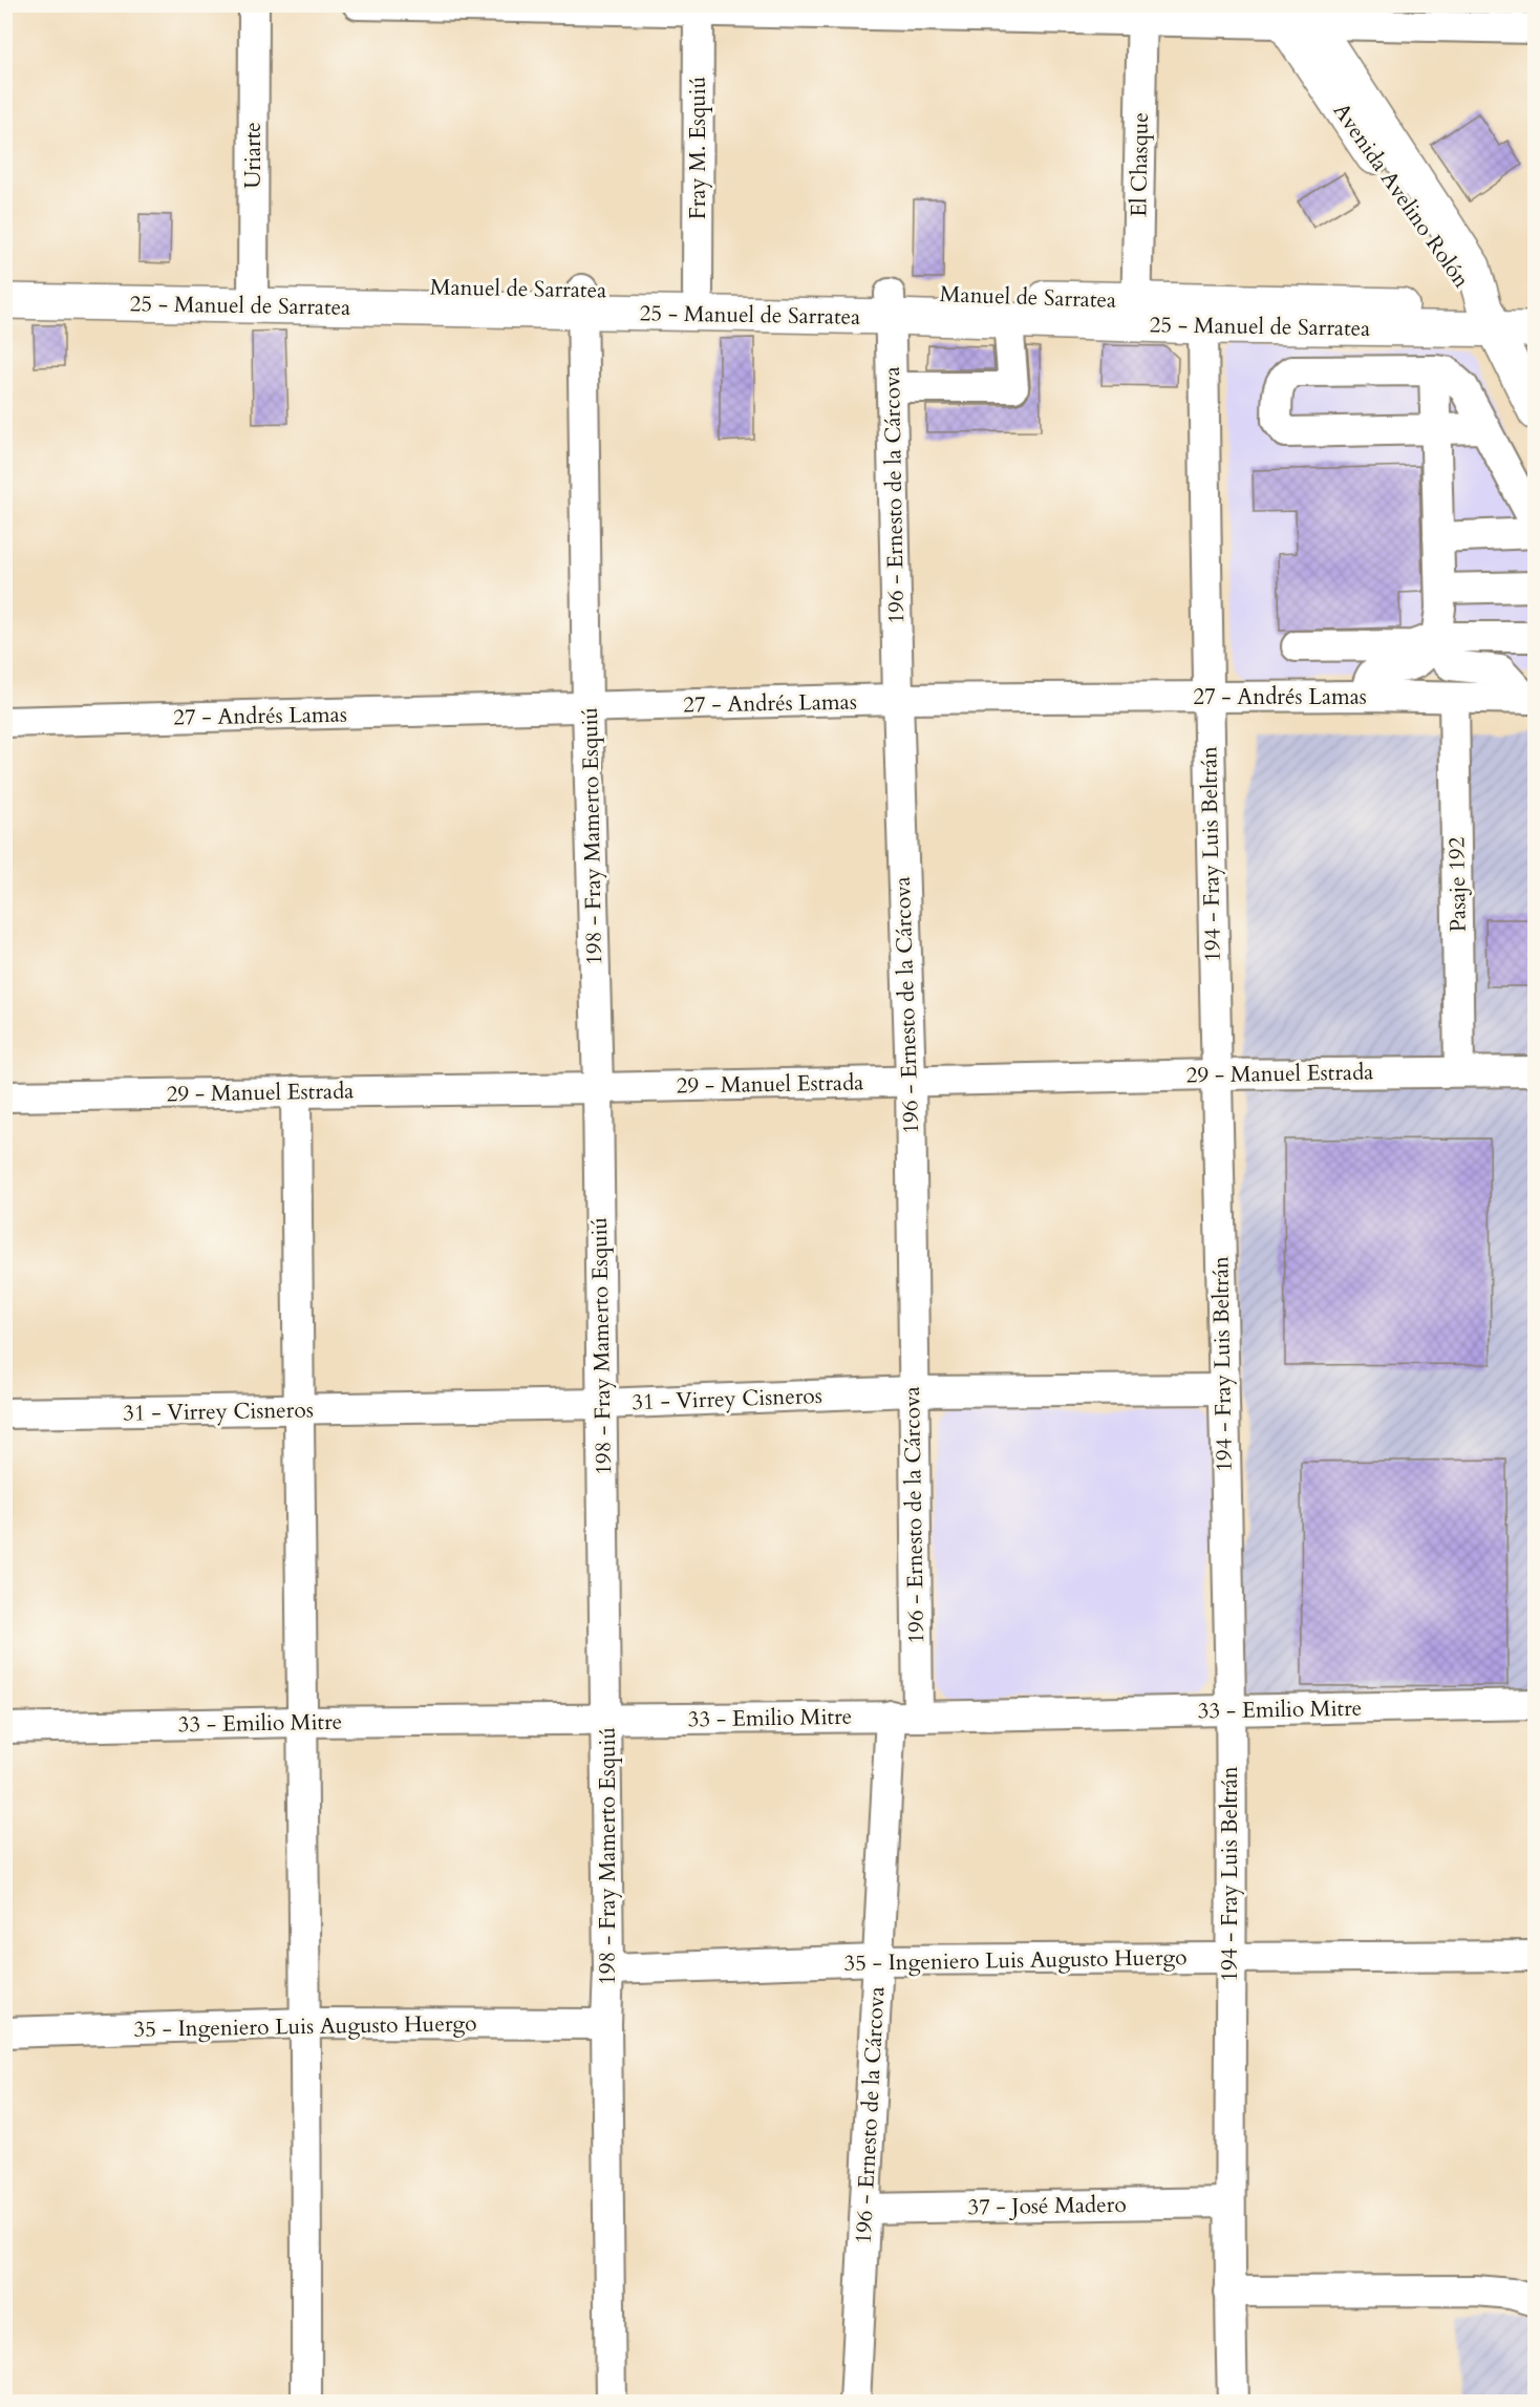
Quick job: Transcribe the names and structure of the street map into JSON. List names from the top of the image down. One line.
{"streets":{"main road":["Avenida Avelino Rolón","Manuel de Sarratea","25 - Manuel de Sarratea"],"street":["Fray M. Esquiú","Uriarte","El Chasque","196 - Ernesto de la Cárcova","27 - Andrés Lamas","198 - Fray Mamerto Esquiú","194 - Fray Luis Beltrán","Pasaje 192","29 - Manuel Estrada","31 - Virrey Cisneros","33 - Emilio Mitre","35 - Ingeniero Luis Augusto Huergo","37 - José Madero"]},"crossings":[["Fray M. Esquiú","Manuel de Sarratea"],["Uriarte","Manuel de Sarratea"],["Uriarte","25 - Manuel de Sarratea"],["El Chasque","Manuel de Sarratea"],["El Chasque","25 - Manuel de Sarratea"],["Avenida Avelino Rolón","Manuel de Sarratea"],["Avenida Avelino Rolón","25 - Manuel de Sarratea"],["Manuel de Sarratea","25 - Manuel de Sarratea"],["Manuel de Sarratea","196 - Ernesto de la Cárcova"],["Manuel de Sarratea","198 - Fray Mamerto Esquiú"],["25 - Manuel de Sarratea","196 - Ernesto de la Cárcova"],["25 - Manuel de Sarratea","198 - Fray Mamerto Esquiú"],["25 - Manuel de Sarratea","194 - Fray Luis Beltrán"],["196 - Ernesto de la Cárcova","27 - Andrés Lamas"],["196 - Ernesto de la Cárcova","29 - Manuel Estrada"],["196 - Ernesto de la Cárcova","31 - Virrey Cisneros"],["196 - Ernesto de la Cárcova","33 - Emilio Mitre"],["196 - Ernesto de la Cárcova","35 - Ingeniero Luis Augusto Huergo"],["196 - Ernesto de la Cárcova","37 - José Madero"],["27 - Andrés Lamas","198 - Fray Mamerto Esquiú"],["27 - Andrés Lamas","194 - Fray Luis Beltrán"],["27 - Andrés Lamas","Pasaje 192"],["198 - Fray Mamerto Esquiú","29 - Manuel Estrada"],["198 - Fray Mamerto Esquiú","31 - Virrey Cisneros"],["198 - Fray Mamerto Esquiú","33 - Emilio Mitre"],["198 - Fray Mamerto Esquiú","35 - Ingeniero Luis Augusto Huergo"],["194 - Fray Luis Beltrán","29 - Manuel Estrada"],["194 - Fray Luis Beltrán","31 - Virrey Cisneros"],["194 - Fray Luis Beltrán","33 - Emilio Mitre"],["194 - Fray Luis Beltrán","35 - Ingeniero Luis Augusto Huergo"],["194 - Fray Luis Beltrán","37 - José Madero"],["Pasaje 192","29 - Manuel Estrada"]]}
